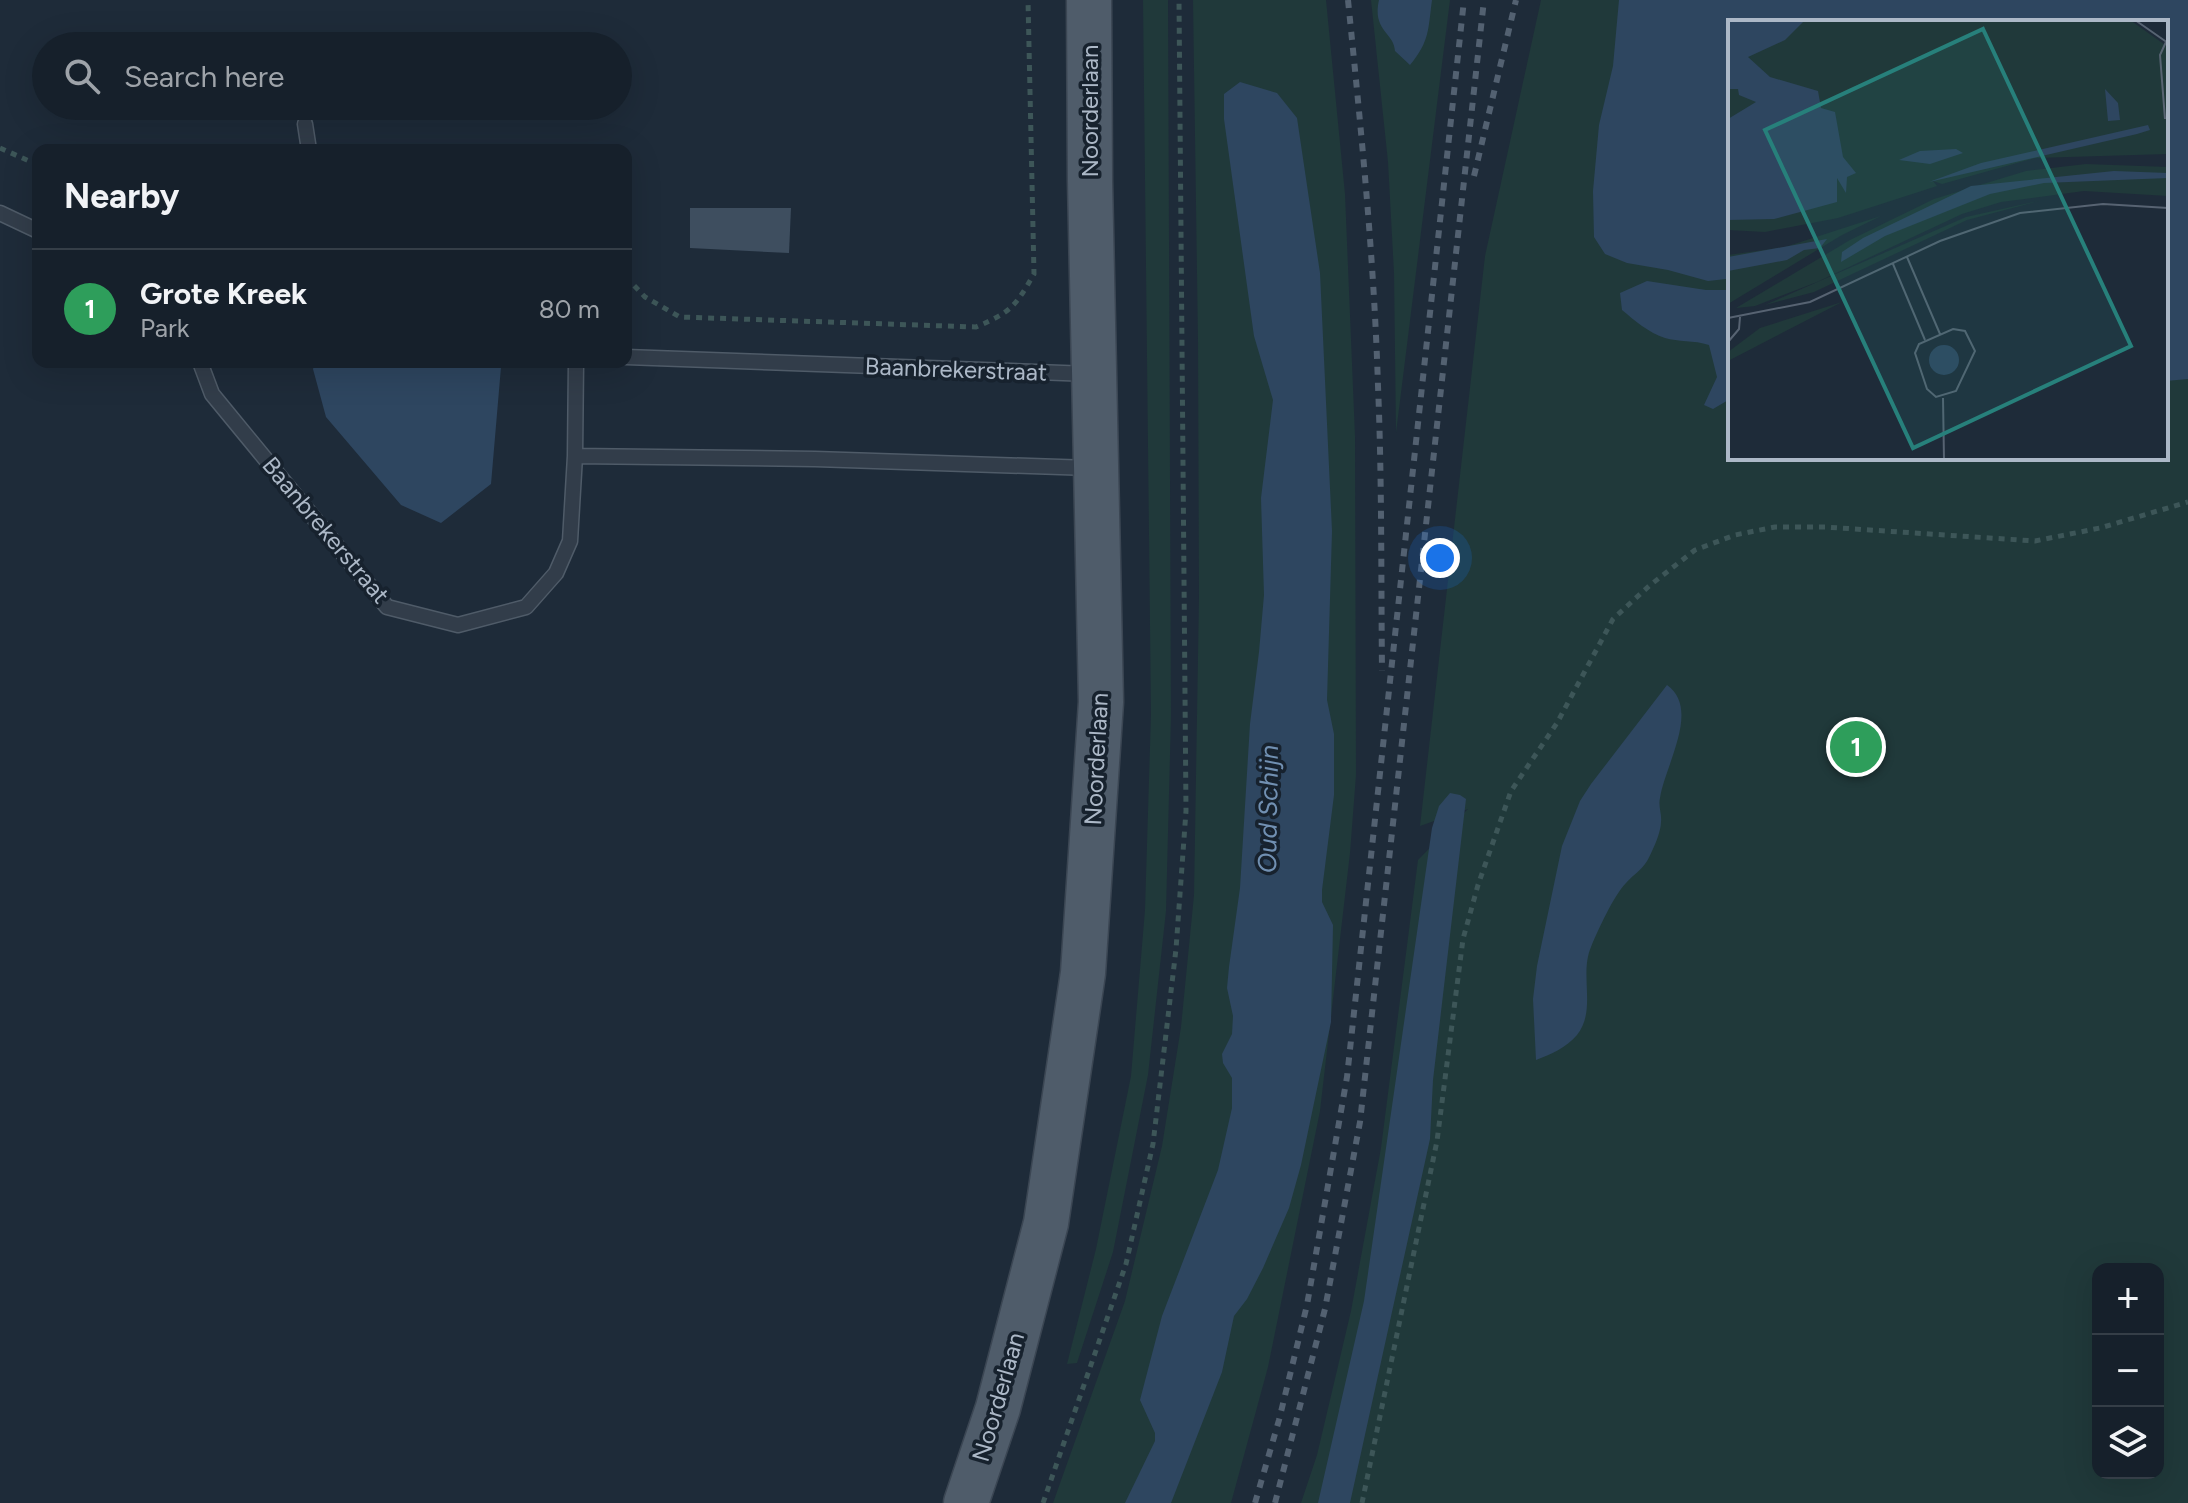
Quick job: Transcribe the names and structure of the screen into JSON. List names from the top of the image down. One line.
{"streets":{"main road":["Noorderlaan"],"lane":["Baanbrekerstraat"]},"crossings":[["Noorderlaan","Baanbrekerstraat"]],"water":["Oud Schijn"],"page":{"search":"Search here","heading":"Nearby","list":[{"mark":"1","name":"Grote Kreek","note":"Park","value":"80 m"}],"pins":"1","map_buttons":["+","−"]}}
